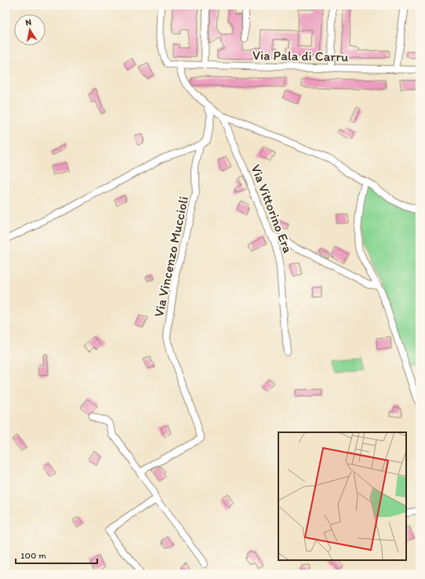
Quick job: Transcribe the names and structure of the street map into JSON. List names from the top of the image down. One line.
{"streets":{"street":["Via Pala di Carru","Via Vittorino Era","Via Vincenzo Muccioli"]},"scale_bar":"100 m","north":"top"}
